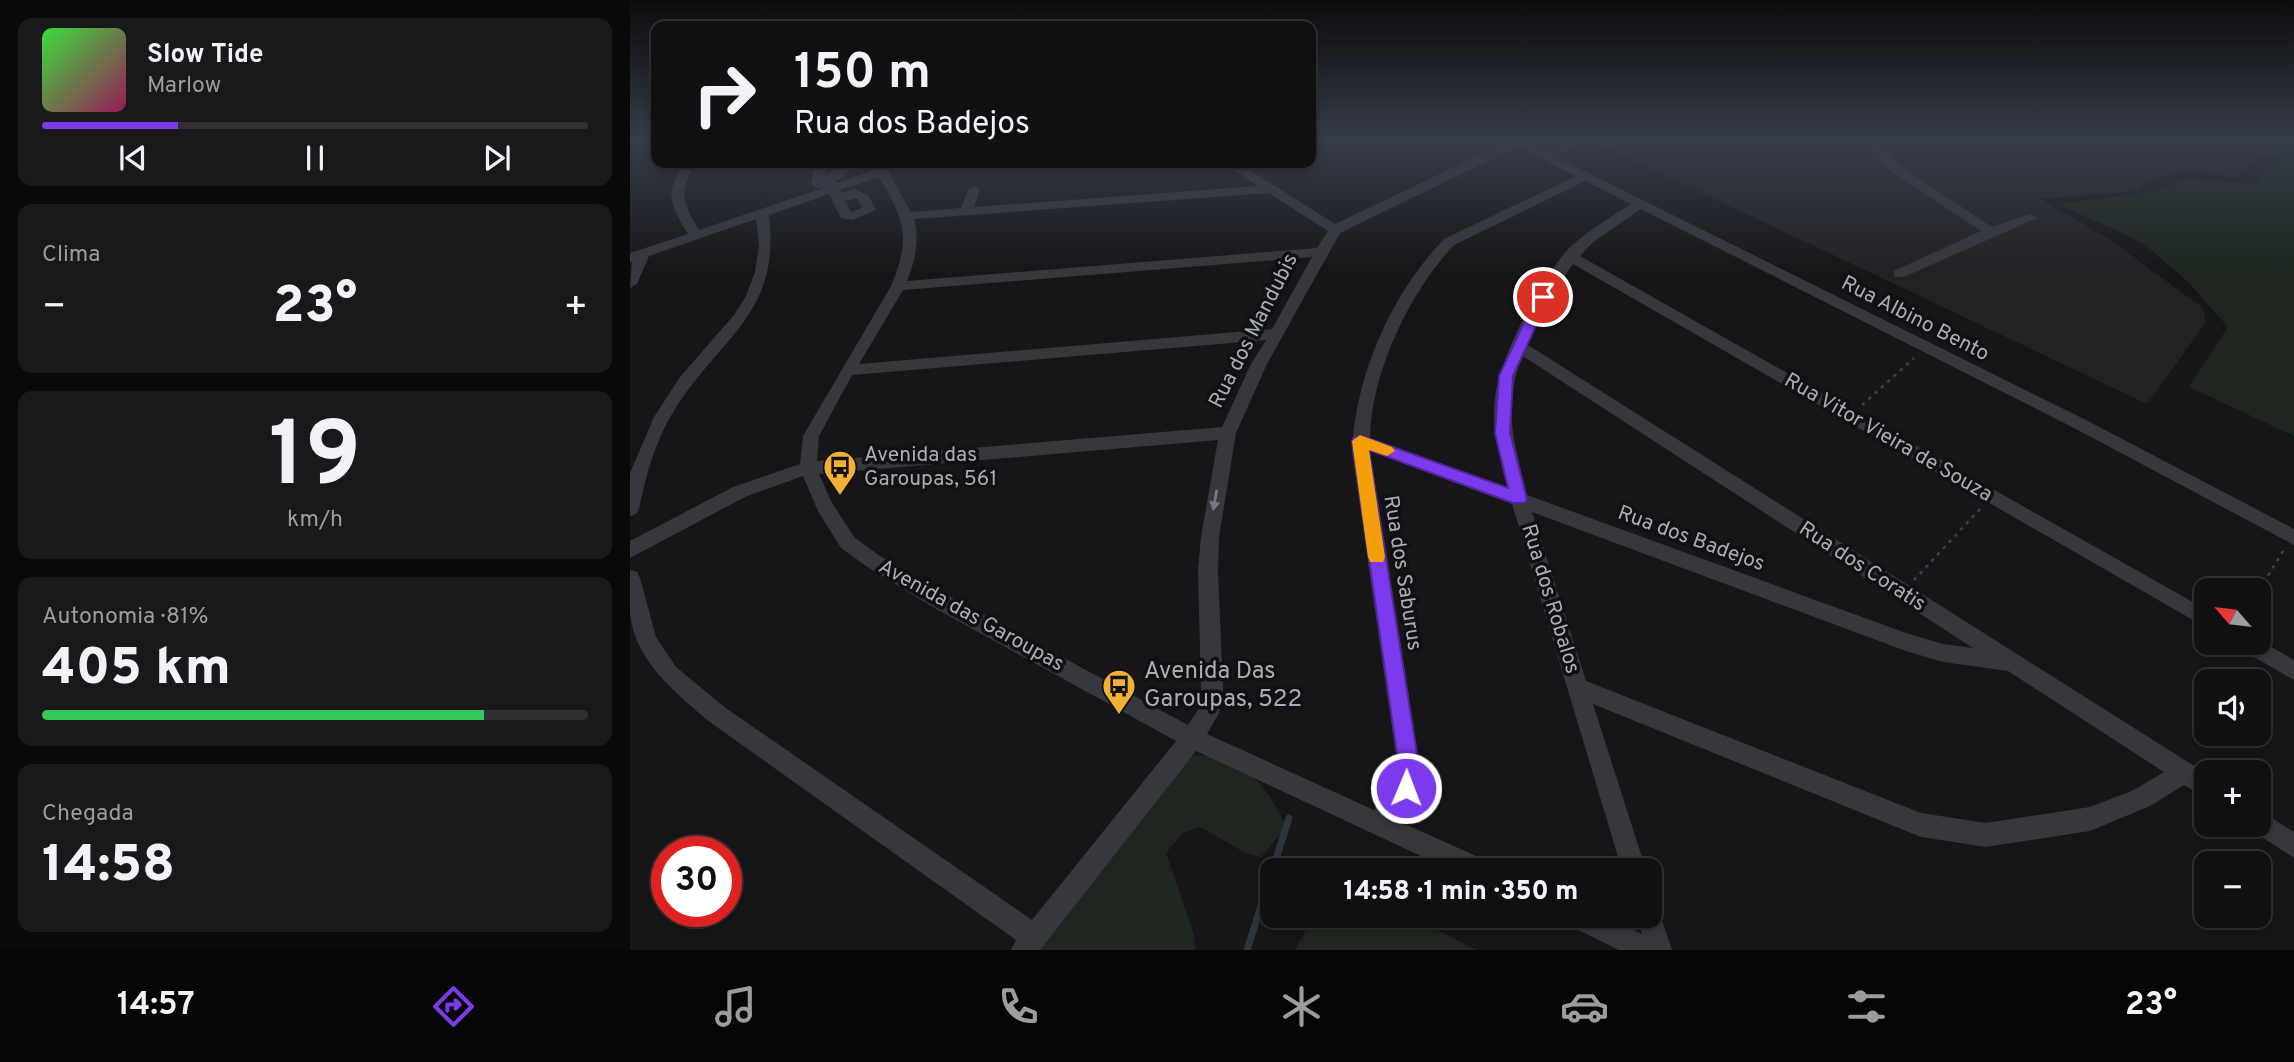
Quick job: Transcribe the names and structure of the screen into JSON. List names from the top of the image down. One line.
{"streets":{"street":["Rua Albino Bento","Rua dos Mandubis","Rua Vitor Vieira de Souza","Rua dos Badejos","Rua dos Coratis","Rua dos Saburus","Rua dos Robalos","Avenida das Garoupas"]},"crossings":[["Rua Albino Bento","Rua dos Robalos"],["Rua dos Mandubis","Avenida das Garoupas"],["Rua Vitor Vieira de Souza","Rua dos Robalos"],["Rua dos Badejos","Rua dos Coratis"],["Rua dos Badejos","Rua dos Saburus"],["Rua dos Badejos","Rua dos Robalos"],["Rua dos Coratis","Rua dos Robalos"],["Rua dos Saburus","Avenida das Garoupas"]],"one_way":["Rua dos Mandubis"],"places":{"bus stop":["Avenida das Garoupas, 561","Avenida Das Garoupas, 522"]},"north":"top left","page":{"turn":["150 m","Rua dos Badejos"],"song":["Slow Tide","Marlow"],"tile":["Clima",["19","km/h"],["Autonomia · 81%","405 km"],["Chegada","14:58"]],"heat":["−","23°","+"],"map_buttons":["+","−"],"limit":"30","trip":"14:58 · 1 min · 350 m","tabs":["14:57","23°"]}}
